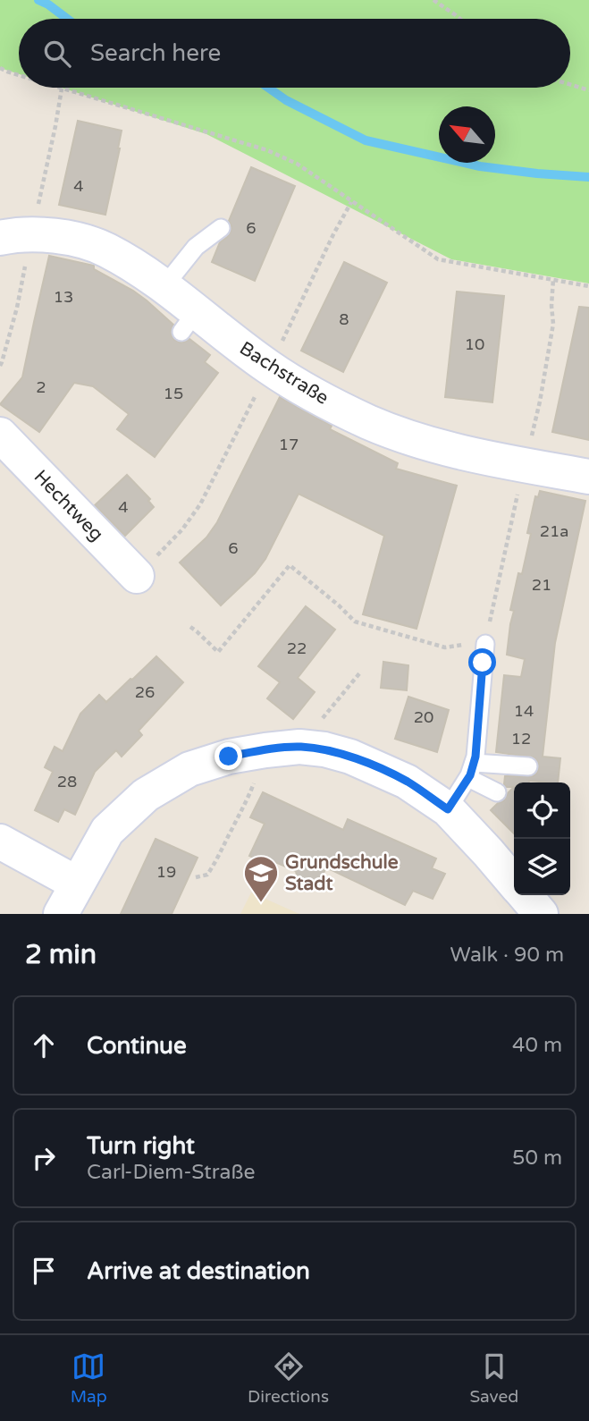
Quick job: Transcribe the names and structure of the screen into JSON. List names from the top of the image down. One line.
{"streets":{"street":["Bachstraße","Hechtweg"]},"places":{"school or university":["Grundschule Stadt"]},"house_numbers":["4","6","13","8","10","2","15","17","4","21a","6","21","22","26","14","20","12","28","19"],"north":"top left","page":{"search":"Search here","heading":["2 min","Walk · 90 m"],"list":[["Continue","40 m"],["Turn right","Carl-Diem-Straße","50 m"],"Arrive at destination"],"nav":["Map","Directions","Saved"]}}
